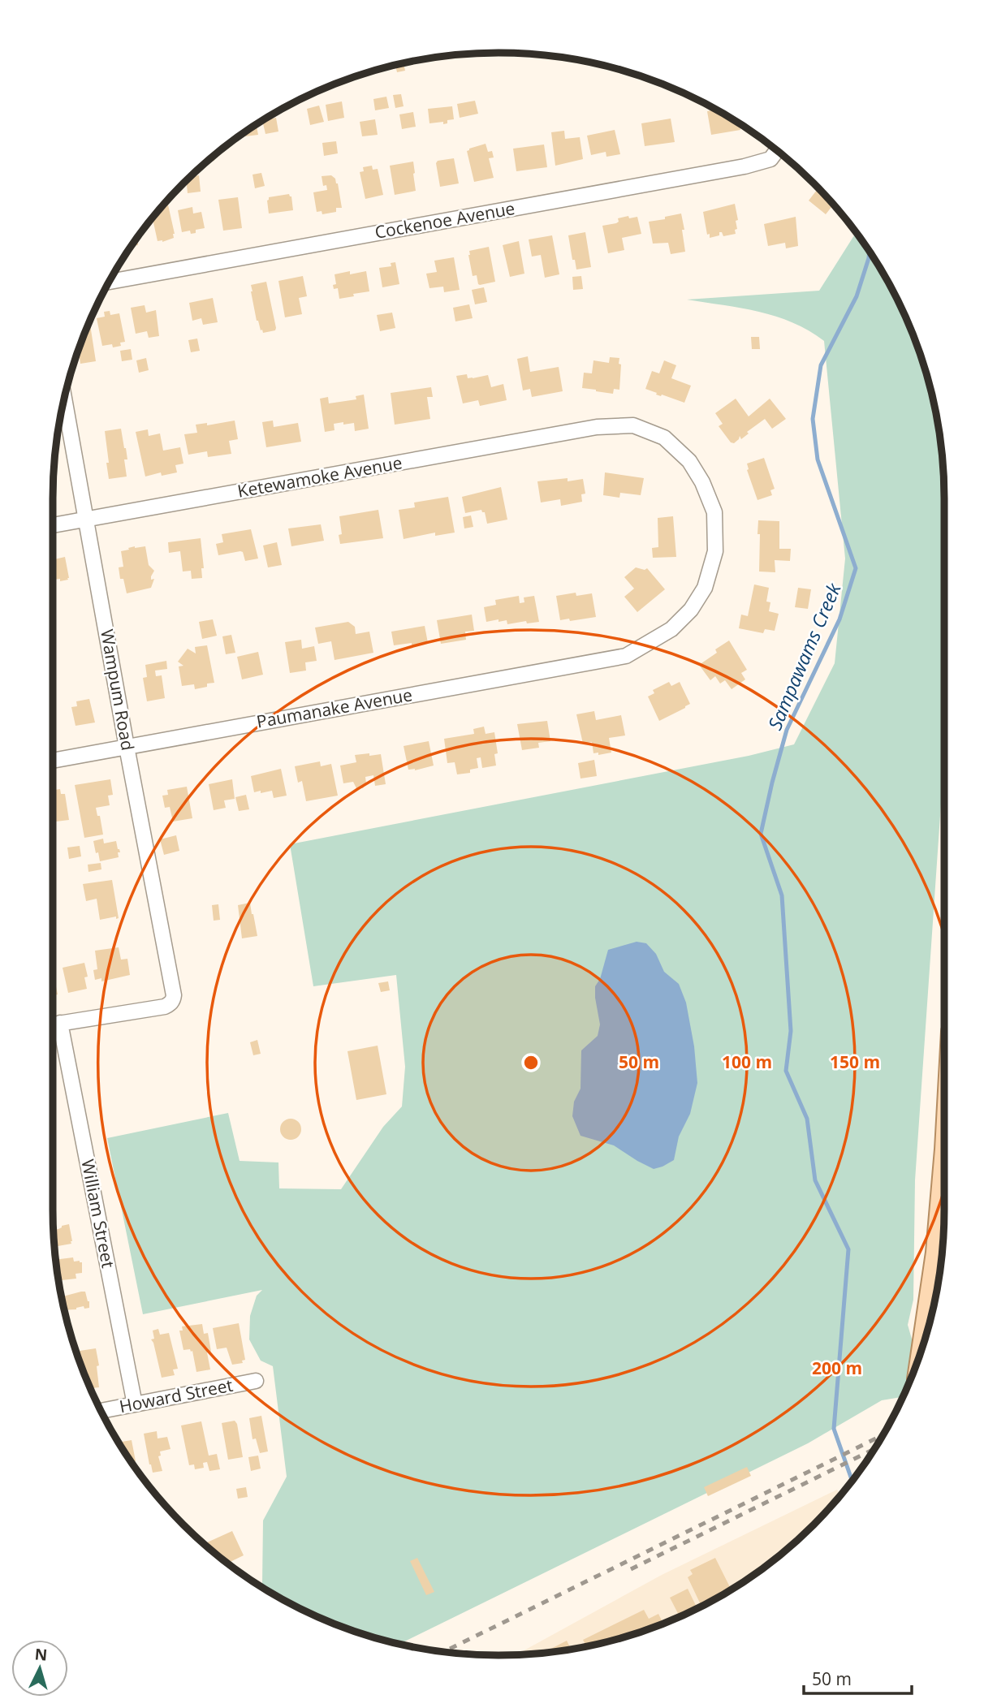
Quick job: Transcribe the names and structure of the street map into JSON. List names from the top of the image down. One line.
{"streets":{"street":["Cockenoe Avenue","Ketewamoke Avenue","Wampum Road","Paumanake Avenue","William Street","Howard Street"]},"crossings":[["Ketewamoke Avenue","Wampum Road"],["Ketewamoke Avenue","Paumanake Avenue"],["Wampum Road","Paumanake Avenue"],["Wampum Road","William Street"],["William Street","Howard Street"]],"water":["Sampawams Creek"],"scale_bar":"50 m","north":"top","rings":["50 m","100 m","150 m","200 m"]}
